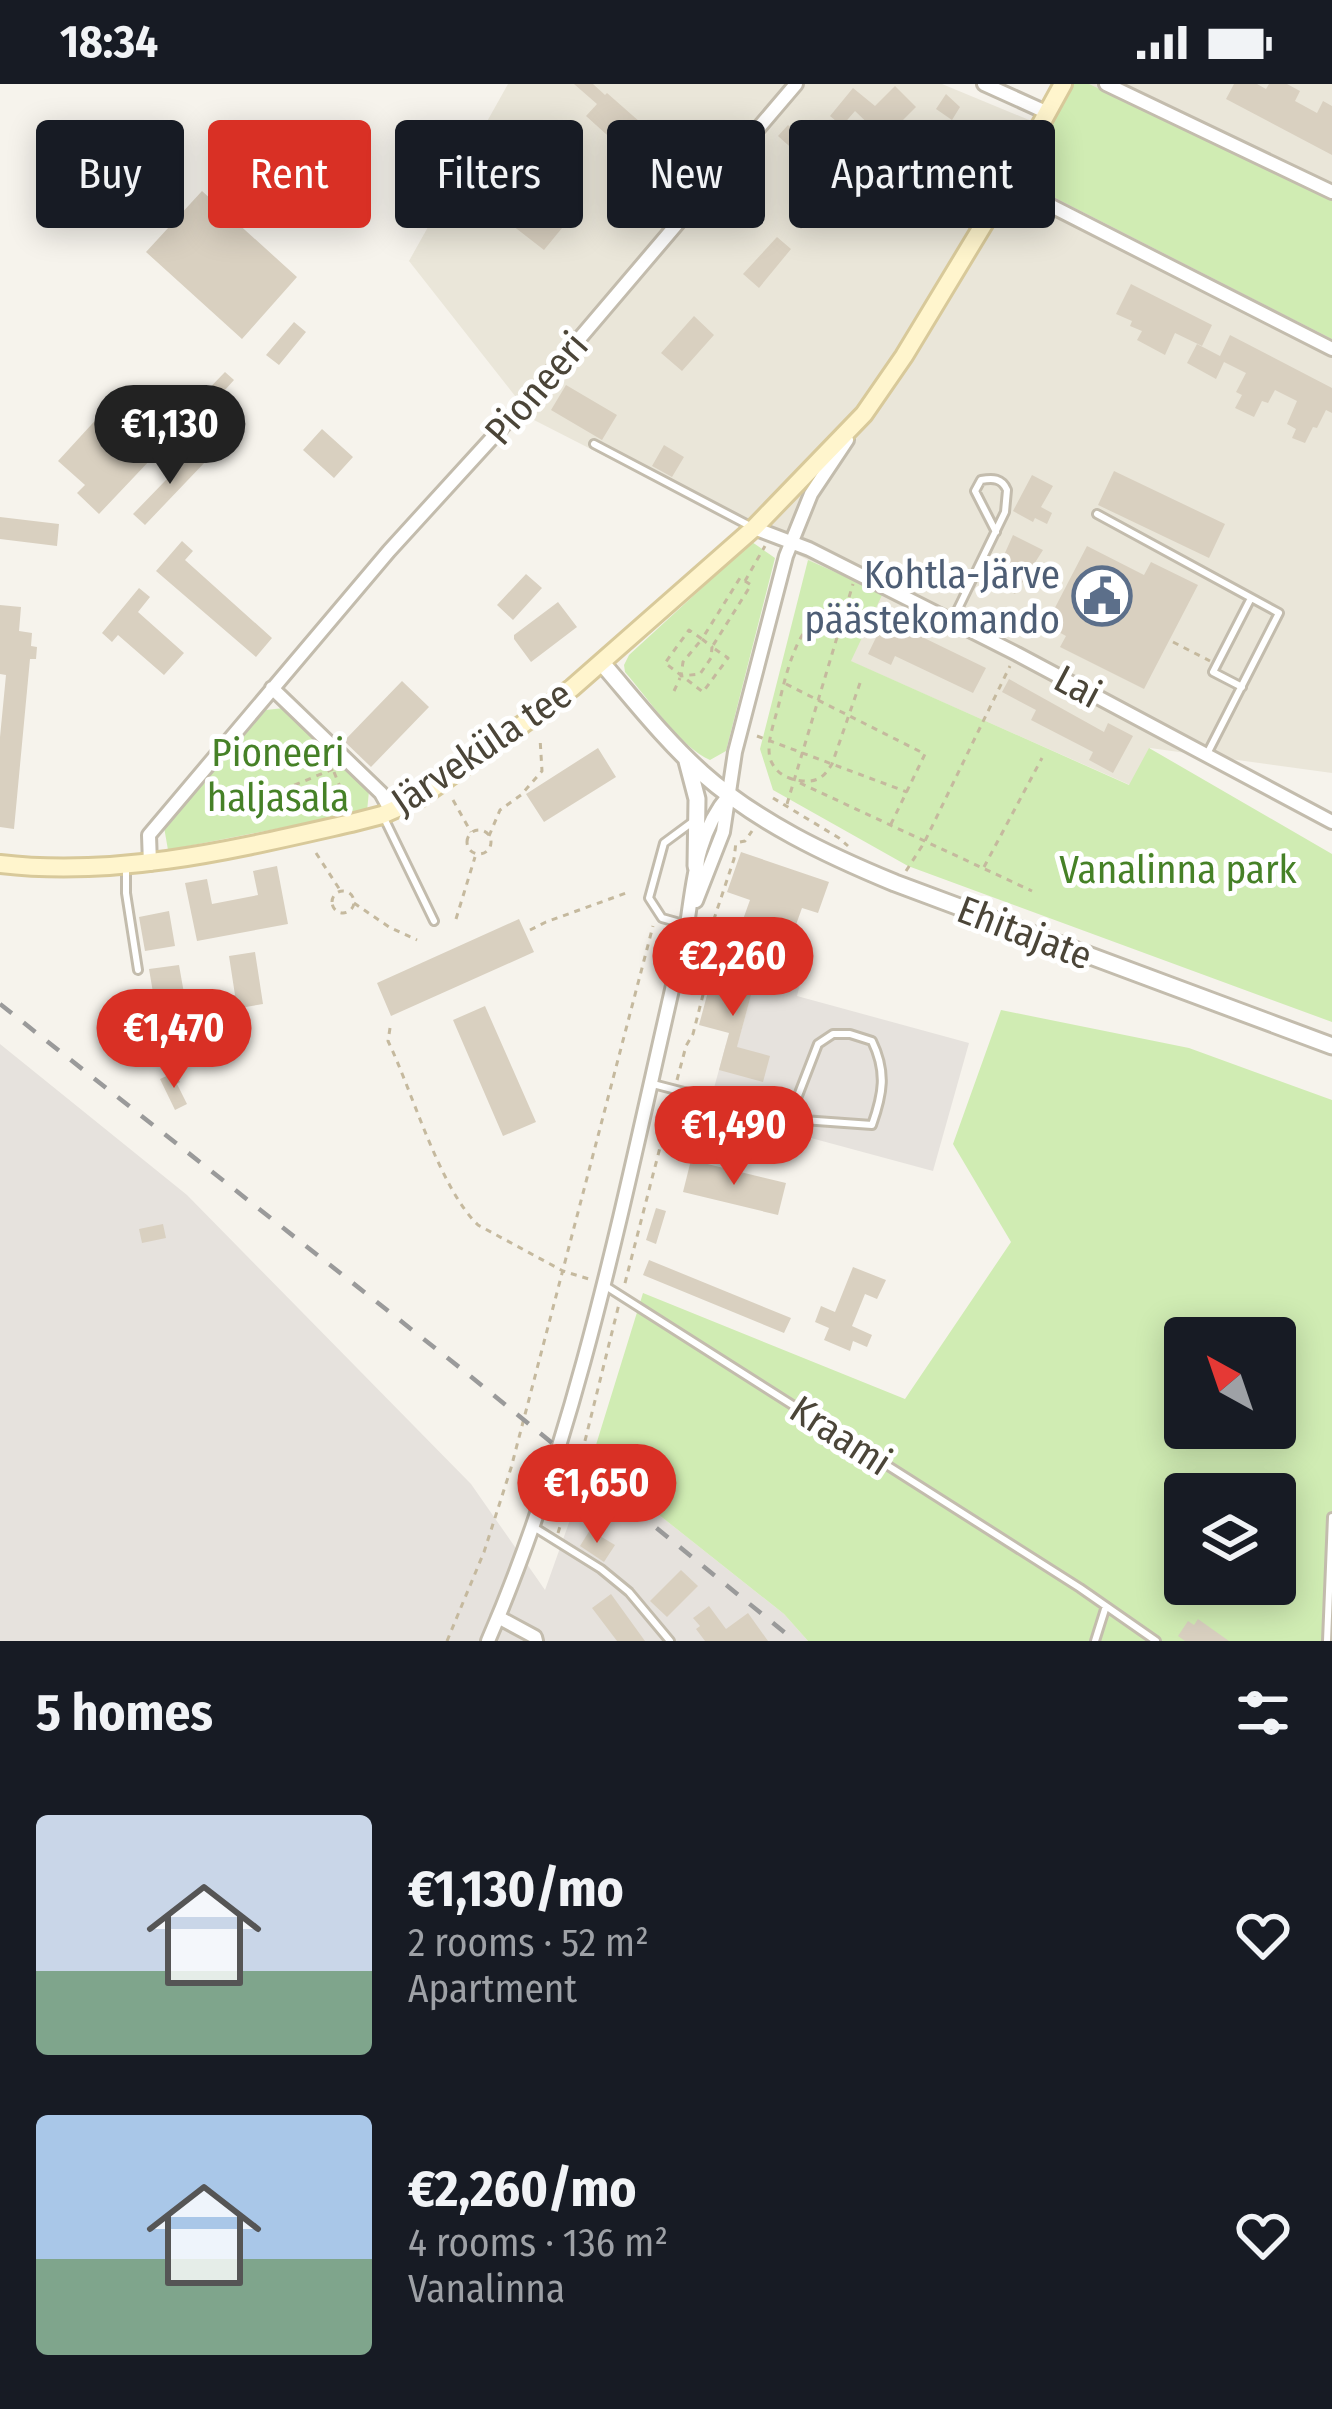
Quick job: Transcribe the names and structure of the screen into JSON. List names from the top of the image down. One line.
{"streets":{"main road":["Järveküla tee"],"street":["Pioneeri","Lai","Ehitajate"],"lane":["Kraami"]},"crossings":[["Pioneeri","Järveküla tee"],["Lai","Järveküla tee"],["Järveküla tee","Ehitajate"]],"parks":["Pioneeri haljasala","Vanalinna park"],"places":{"public building":["Kohtla-Järve päästekomando"]},"north":"top left","page":{"status":"18:34","chip":["Buy","Rent","Filters","New","Apartment"],"price":["€1,130","€2,260","€1,470","€1,490","€1,650"],"heading":"5 homes","list":[{"name":"€1,130/mo","note":"2 rooms · 52 m² · Apartment"},{"name":"€2,260/mo","note":"4 rooms · 136 m² · Vanalinna"}]}}
